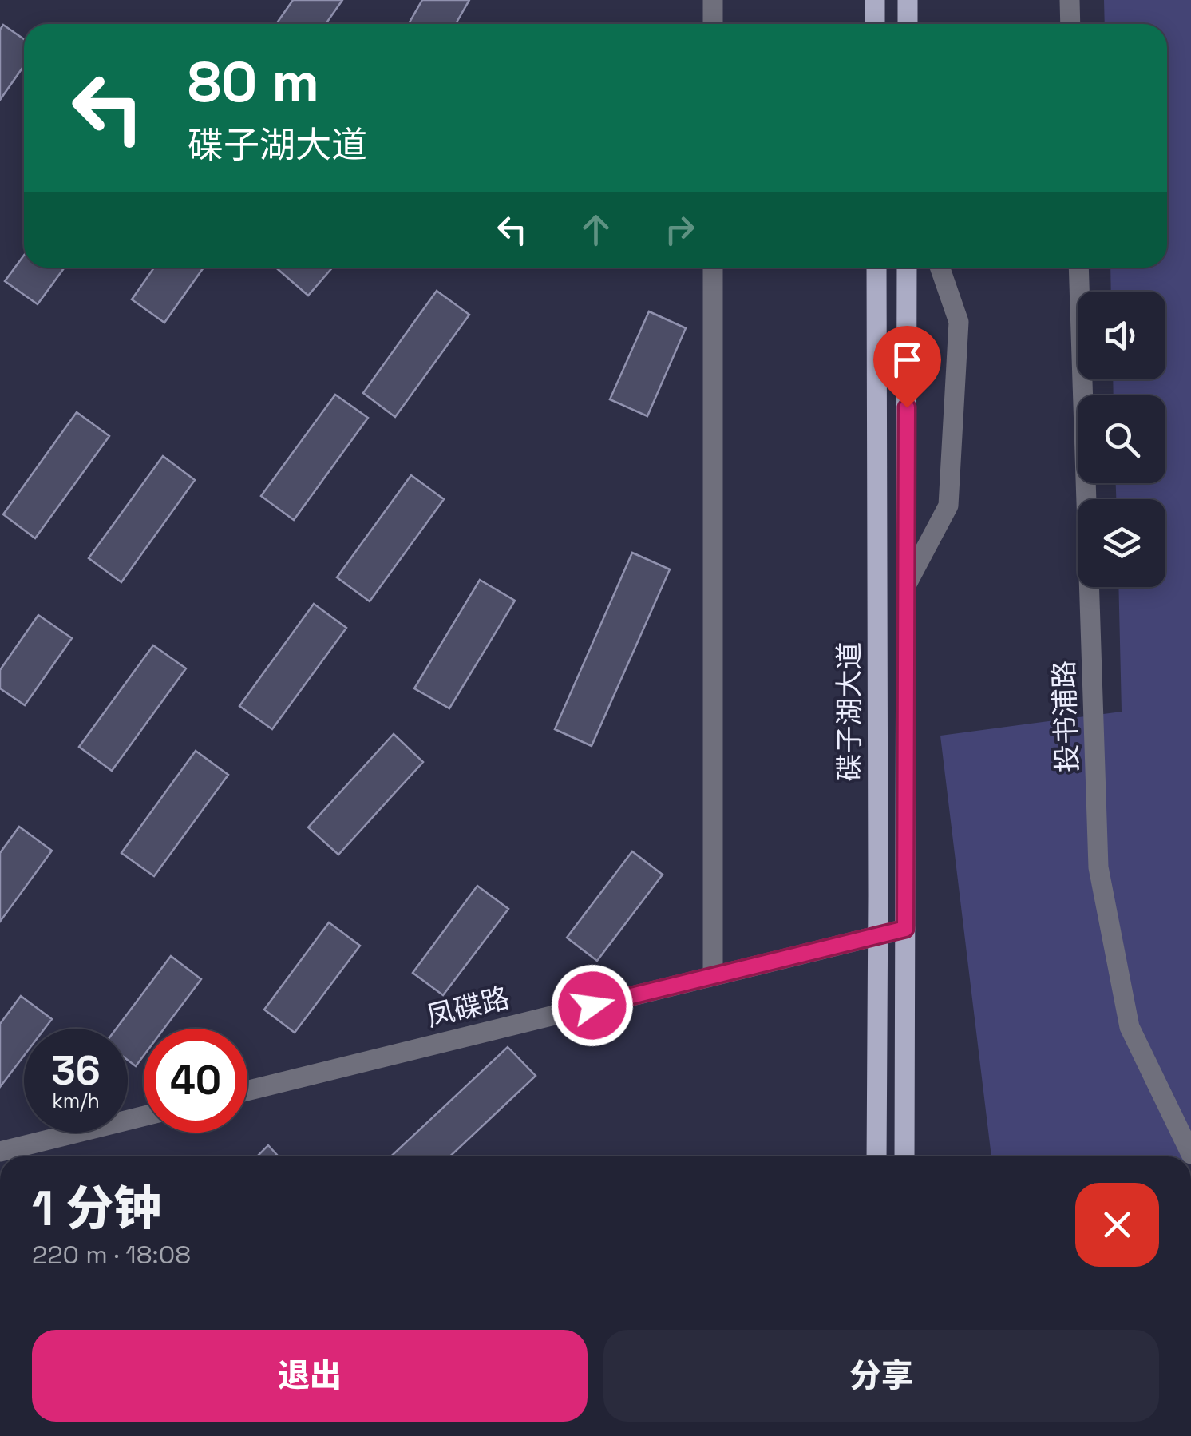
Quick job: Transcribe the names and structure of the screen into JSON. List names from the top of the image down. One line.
{"streets":{"main road":["碟子湖大道"],"street":["投书浦路","凤碟路"]},"crossings":[["碟子湖大道","凤碟路"]],"page":{"turn":["80 m","碟子湖大道"],"speed":"36 km/h","limit":"40","heading":["1 分钟","220 m · 18:08"],"buttons":["退出","分享"]}}
